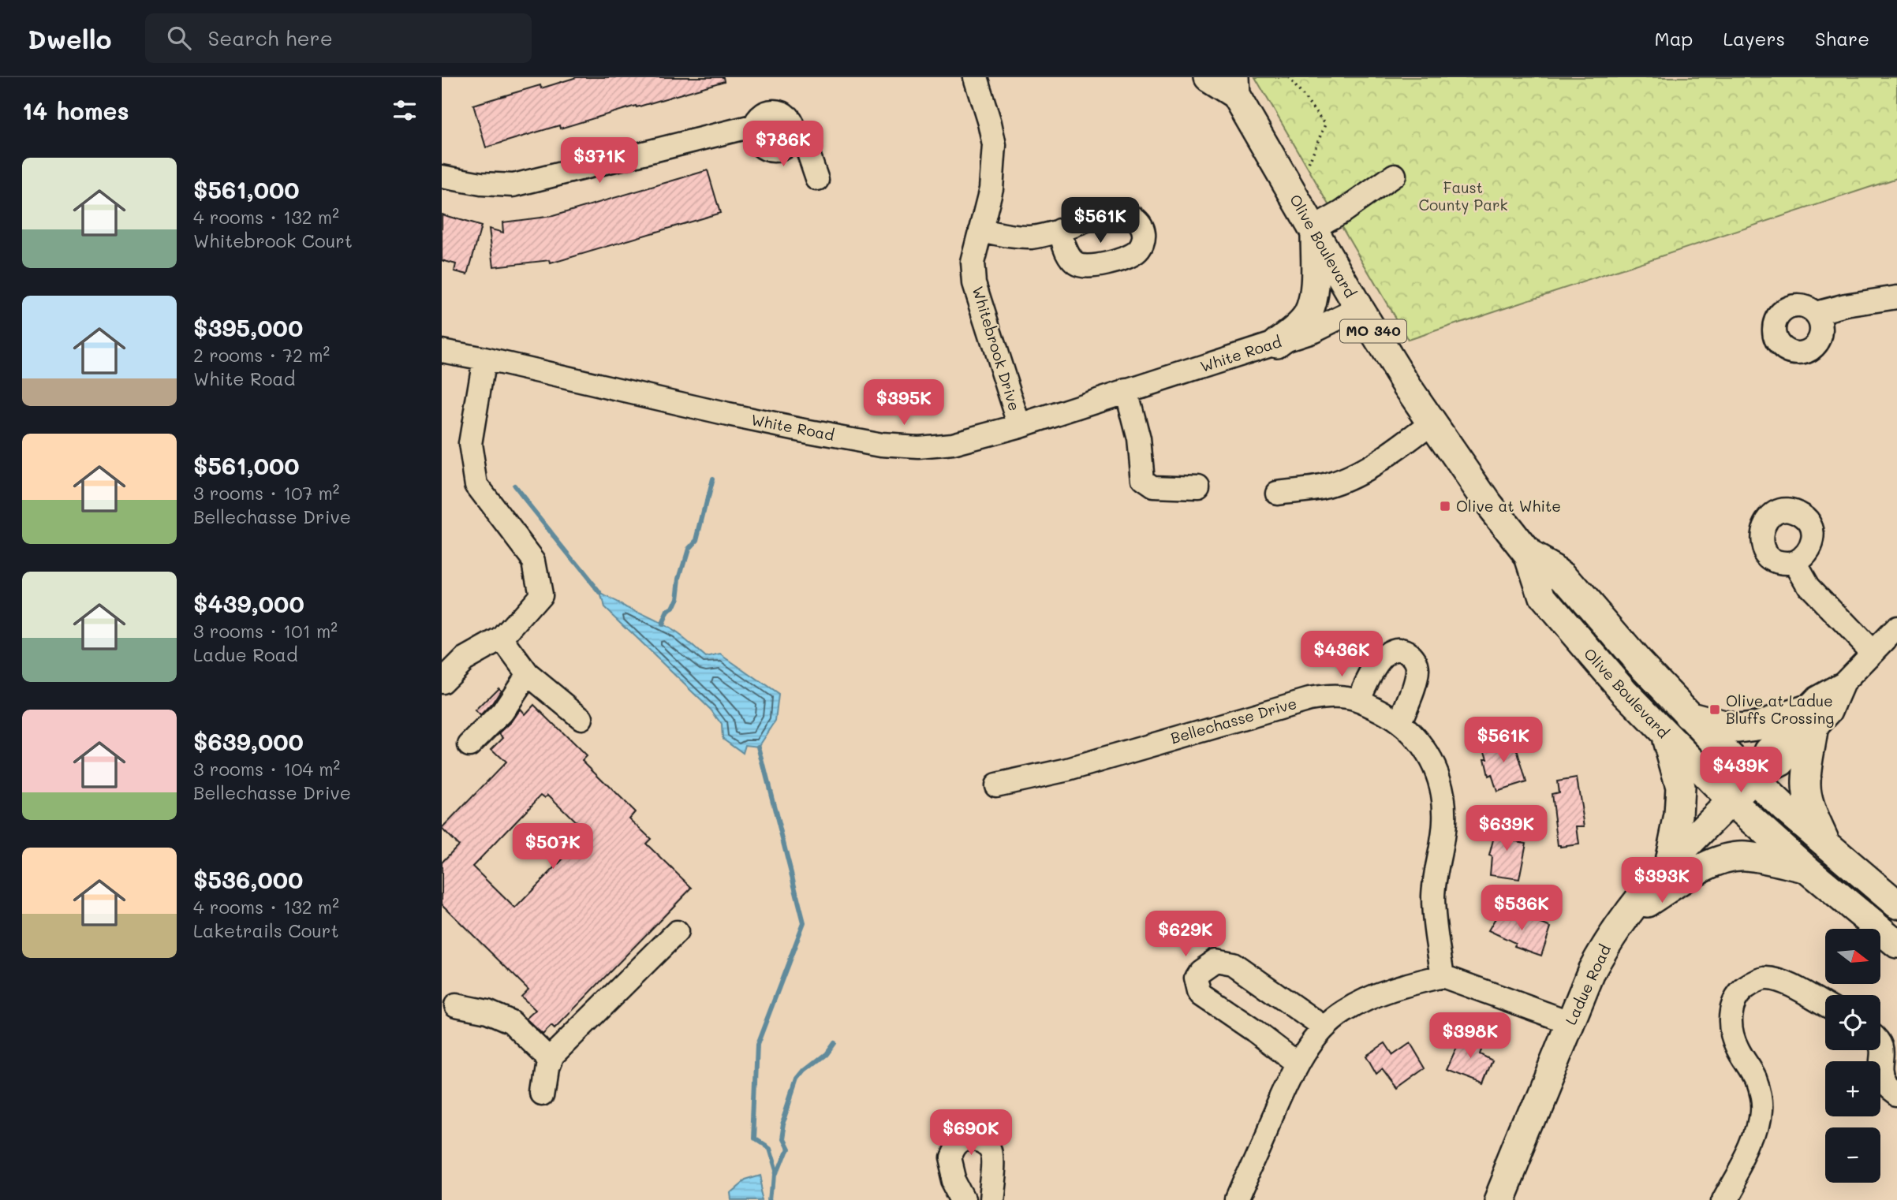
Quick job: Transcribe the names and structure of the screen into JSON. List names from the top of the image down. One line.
{"streets":{"main road":["Olive Boulevard","MO 340","Ladue Road"],"street":["Whitebrook Drive","White Road","Bellechasse Drive"]},"crossings":[["Olive Boulevard","White Road"],["Olive Boulevard","Ladue Road"],["Whitebrook Drive","White Road"]],"parks":["Faust County Park"],"places":{"transit":["Olive at White","Olive at Ladue Bluffs Crossing"]},"north":"right","page":{"header":"Dwello","search":"Search here","nav":["Map","Layers","Share"],"heading":"14 homes","price":["$786K","$371K","$561K","$395K","$436K","$561K","$439K","$639K","$507K","$393K","$536K","$629K","$398K","$690K"],"list":[{"name":"$561,000","note":"4 rooms · 132 m² · Whitebrook Court"},{"name":"$395,000","note":"2 rooms · 72 m² · White Road"},{"name":"$561,000","note":"3 rooms · 107 m² · Bellechasse Drive"},{"name":"$439,000","note":"3 rooms · 101 m² · Ladue Road"},{"name":"$639,000","note":"3 rooms · 104 m² · Bellechasse Drive"},{"name":"$536,000","note":"4 rooms · 132 m² · Laketrails Court"}],"map_buttons":["+","−"]}}
